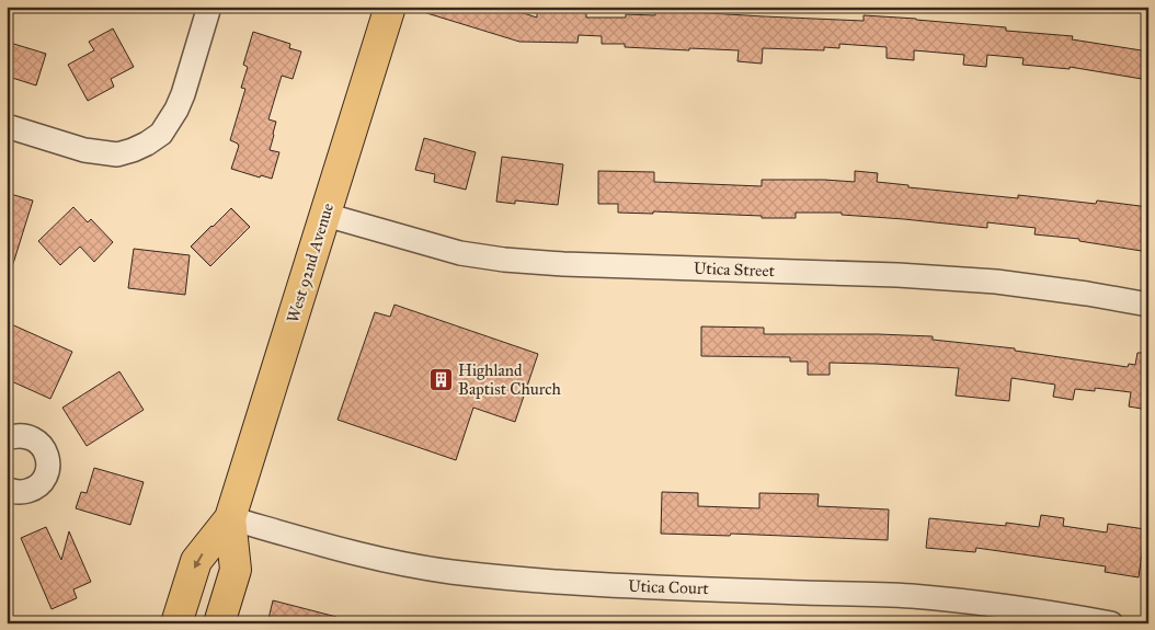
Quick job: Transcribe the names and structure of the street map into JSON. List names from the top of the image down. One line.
{"streets":{"main road":["West 92nd Avenue"],"street":["Utica Street","Utica Court"]},"crossings":[["West 92nd Avenue","Utica Street"],["West 92nd Avenue","Utica Court"]],"places":{"building":["Highland Baptist Church"]}}
